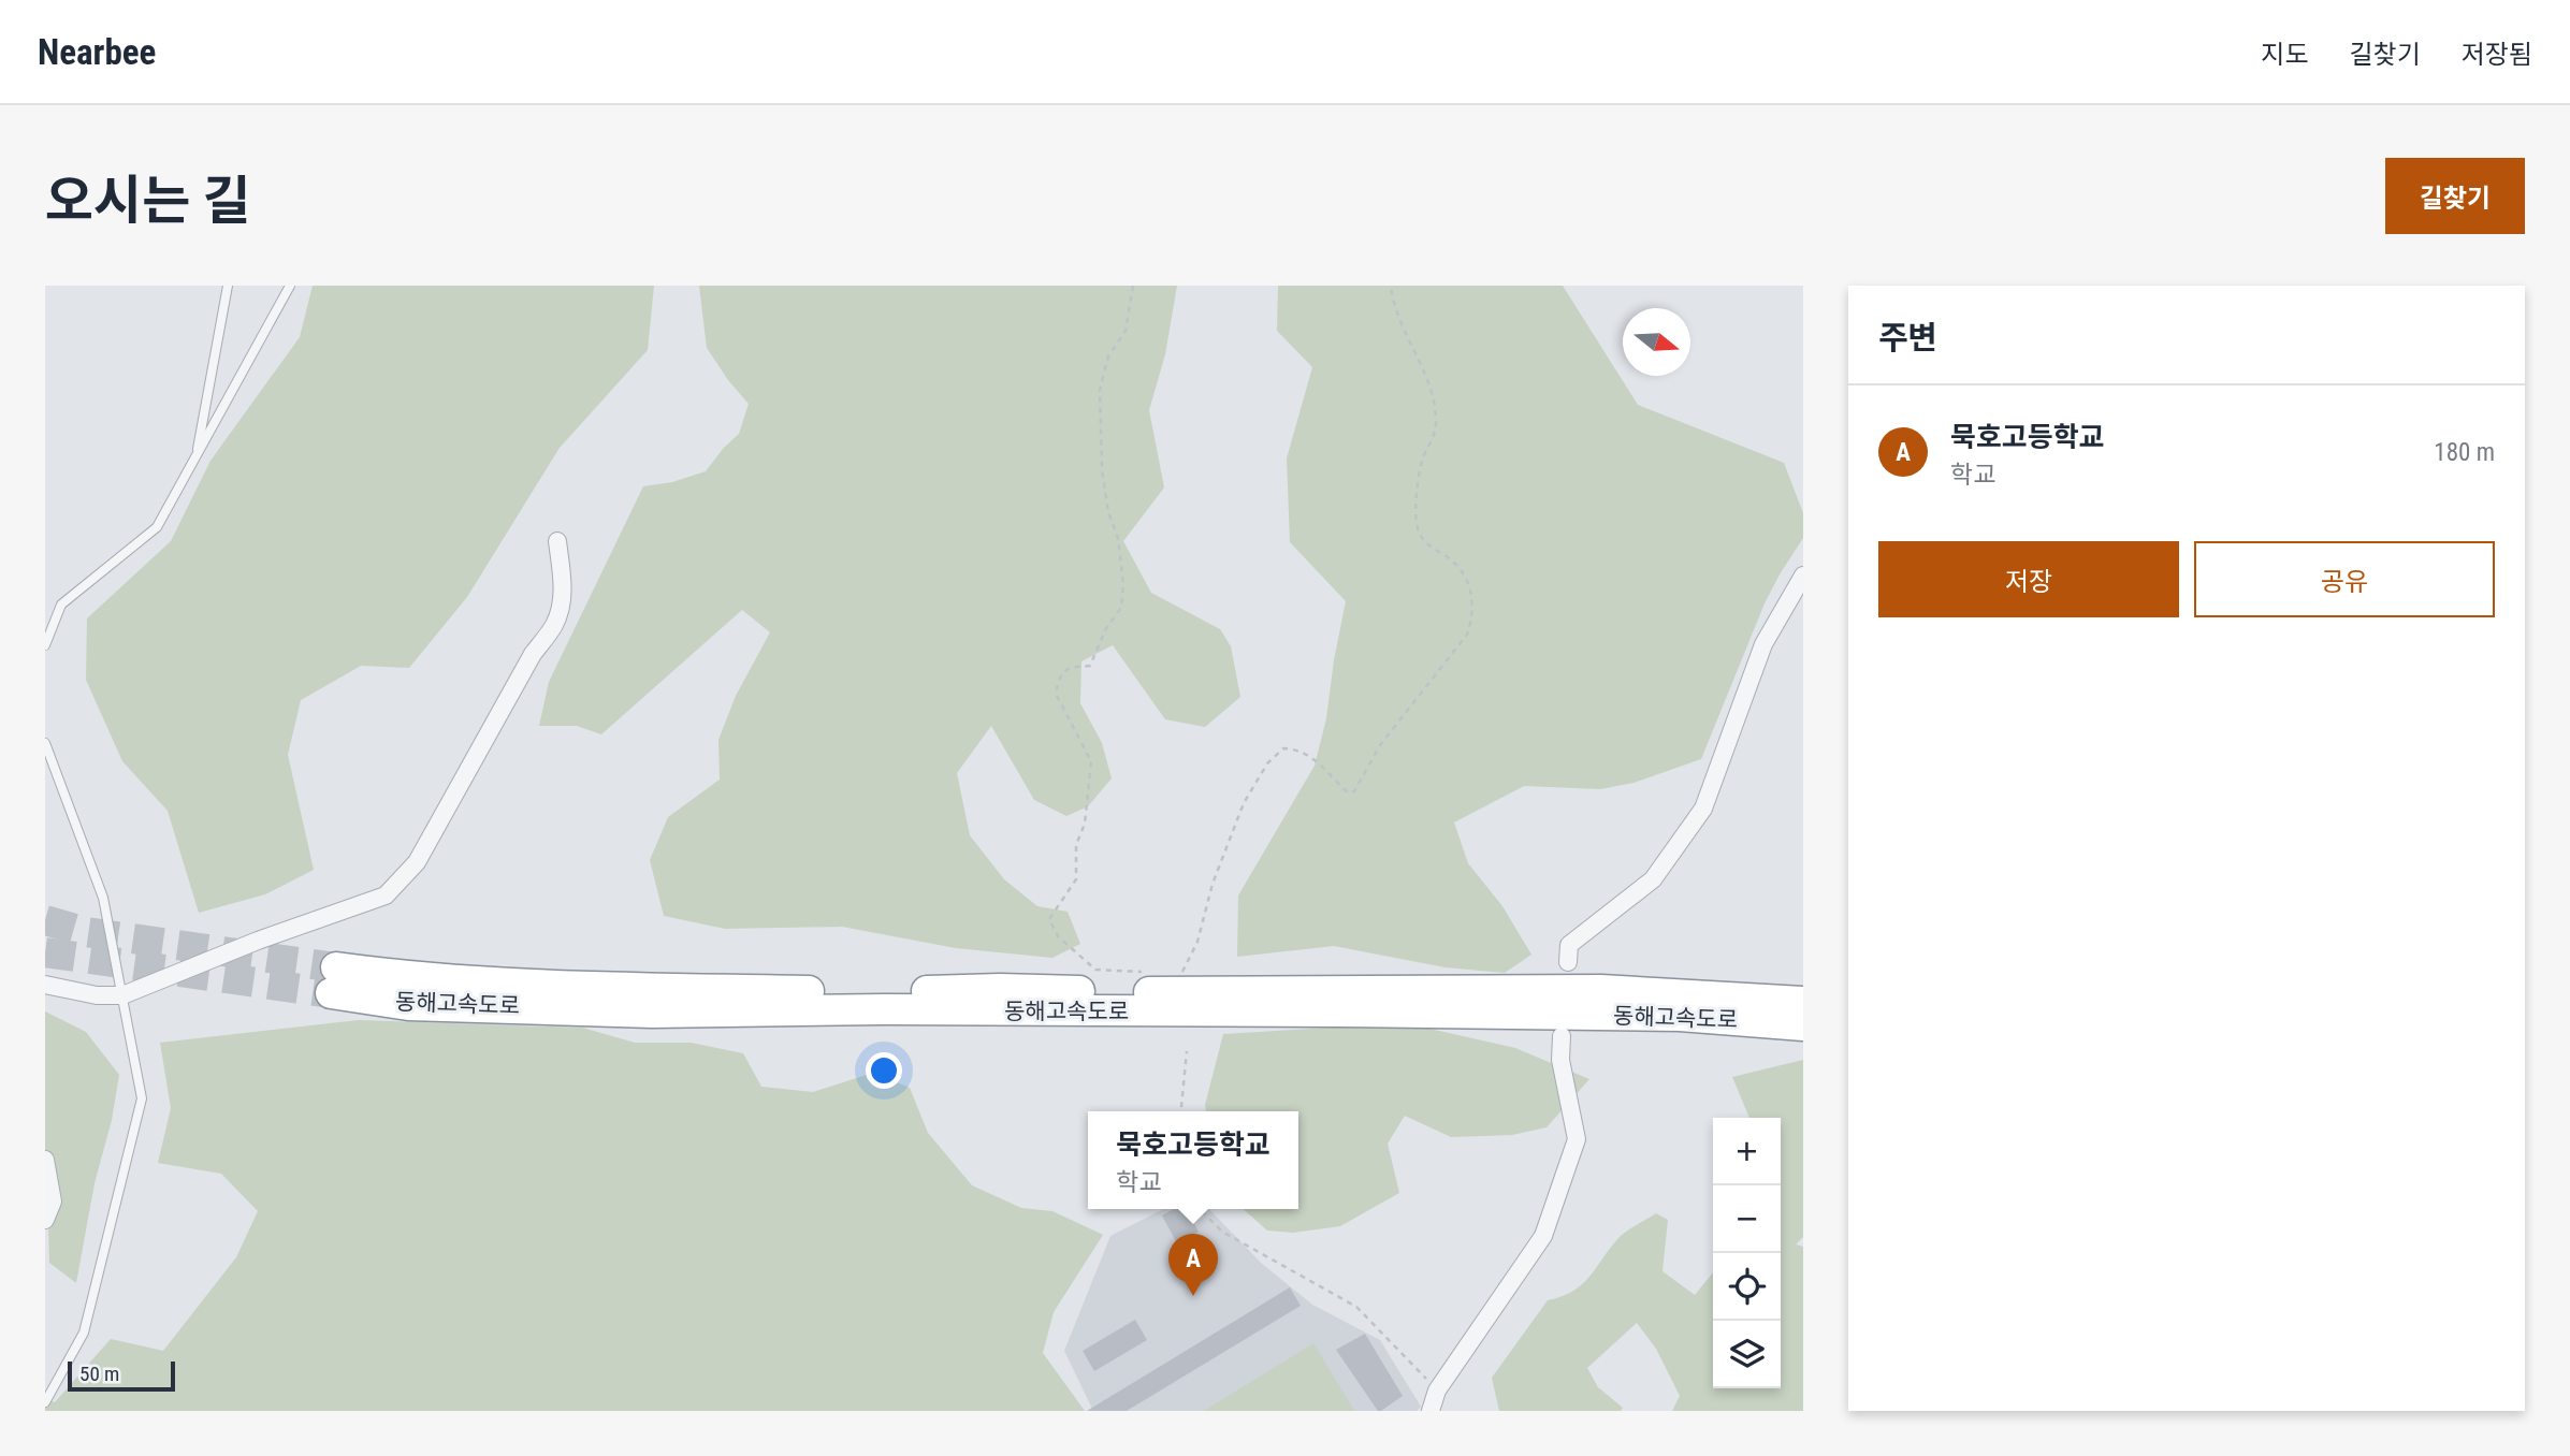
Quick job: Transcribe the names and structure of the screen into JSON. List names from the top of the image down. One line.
{"streets":{"highway":["동해고속도로"]},"scale_bar":"50 m","north":"right","page":{"header":"Nearbee","nav":["지도","길찾기","저장됨"],"title":"오시는 길","buttons":["길찾기",["저장","공유"]],"heading":"주변","list":[{"mark":"A","name":"묵호고등학교","note":"학교","value":"180 m"}],"popup":["묵호고등학교","학교"],"map_buttons":["+","−"],"pins":"A","scale":"50 m"}}
